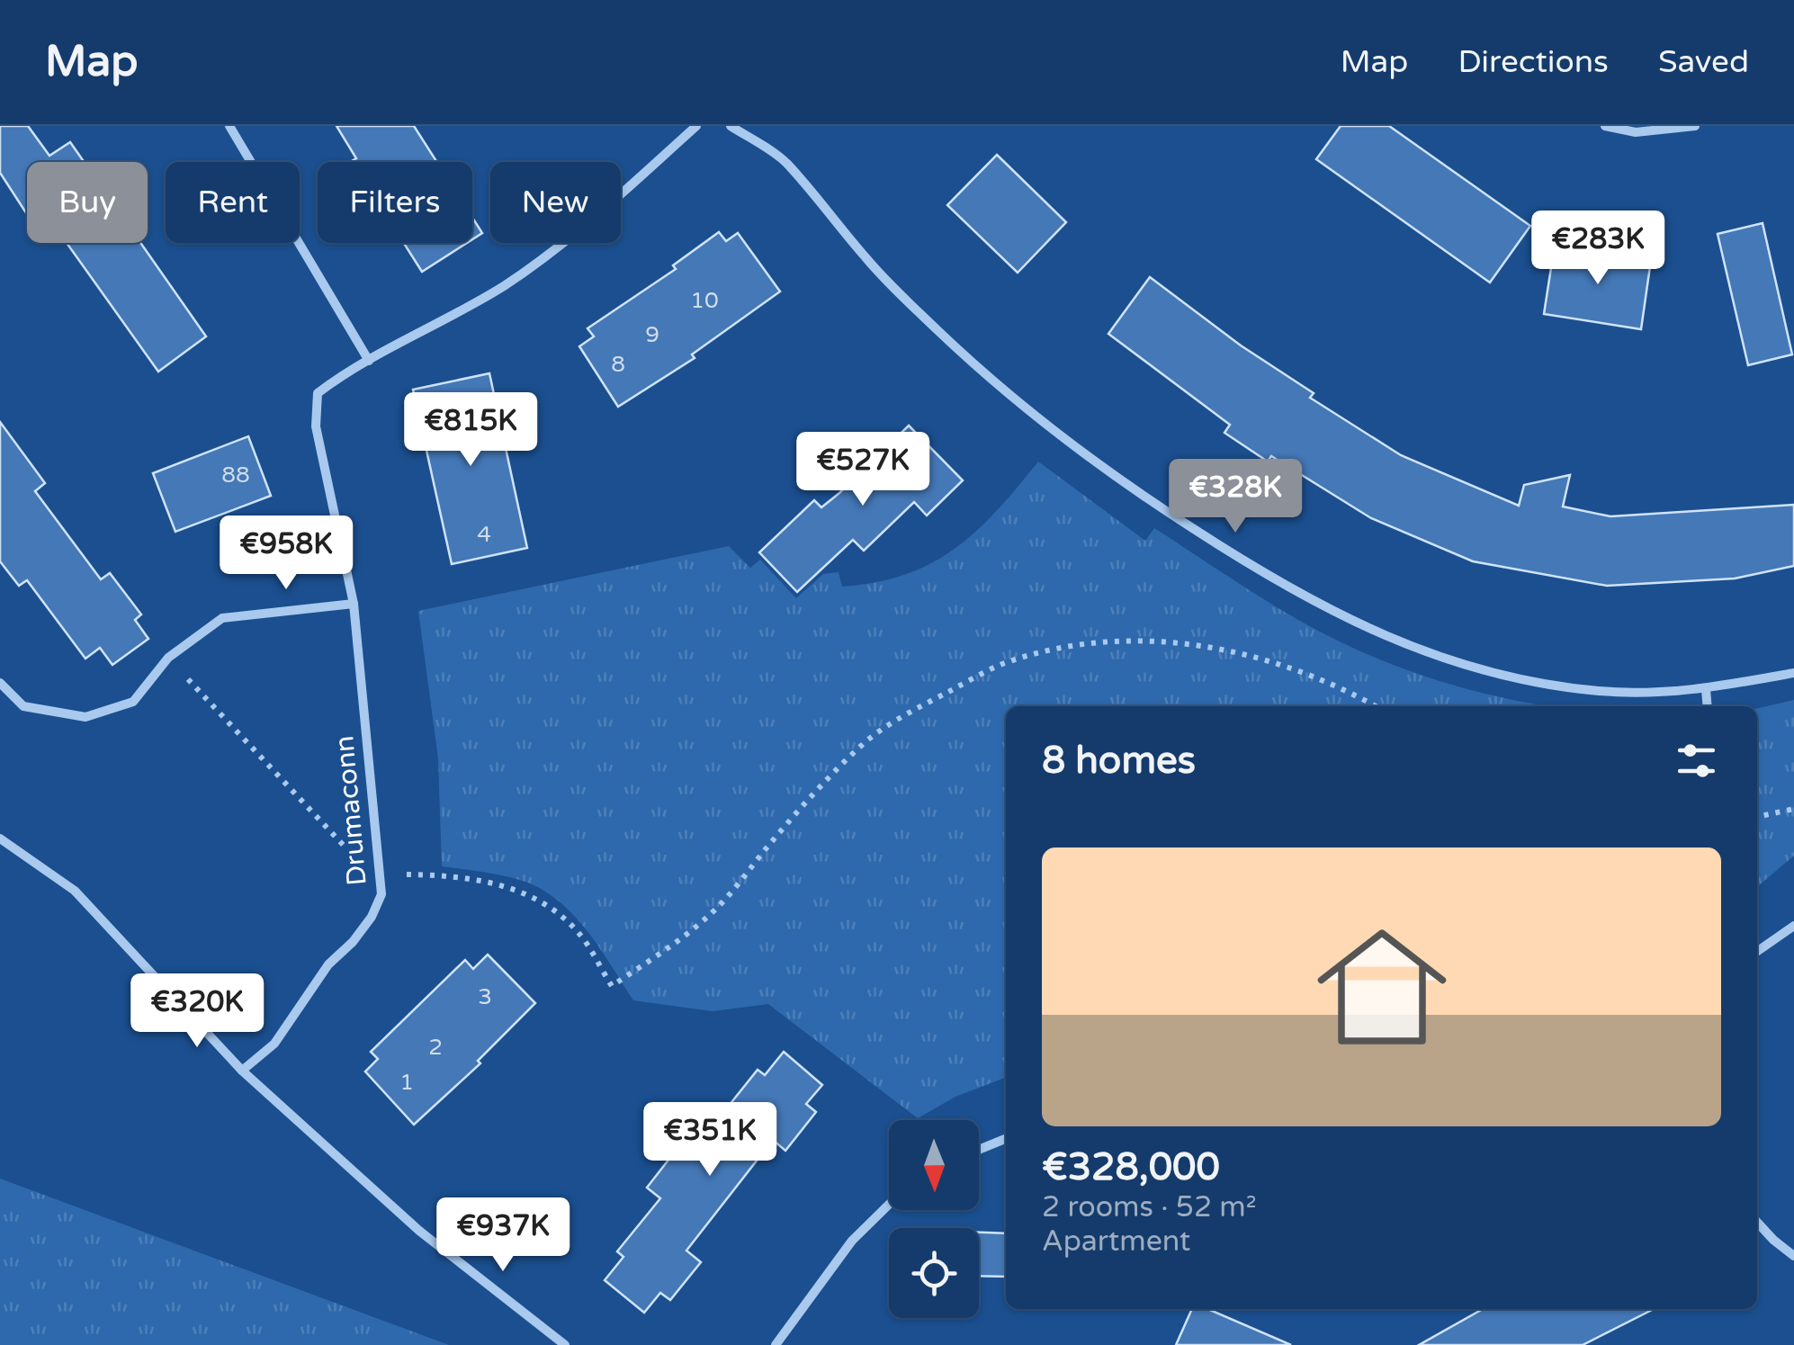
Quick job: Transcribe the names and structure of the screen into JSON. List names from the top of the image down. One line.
{"streets":{"street":["Drumaconn"]},"house_numbers":["10","9","8","88","4","3","2","1"],"north":"bottom","page":{"header":"Map","nav":["Map","Directions","Saved"],"chip":["Buy","Rent","Filters","New"],"price":["€283K","€815K","€527K","€328K","€958K","€320K","€351K","€937K"],"heading":"8 homes","list":[{"name":"€328,000","note":"2 rooms · 52 m² · Apartment"}]}}
